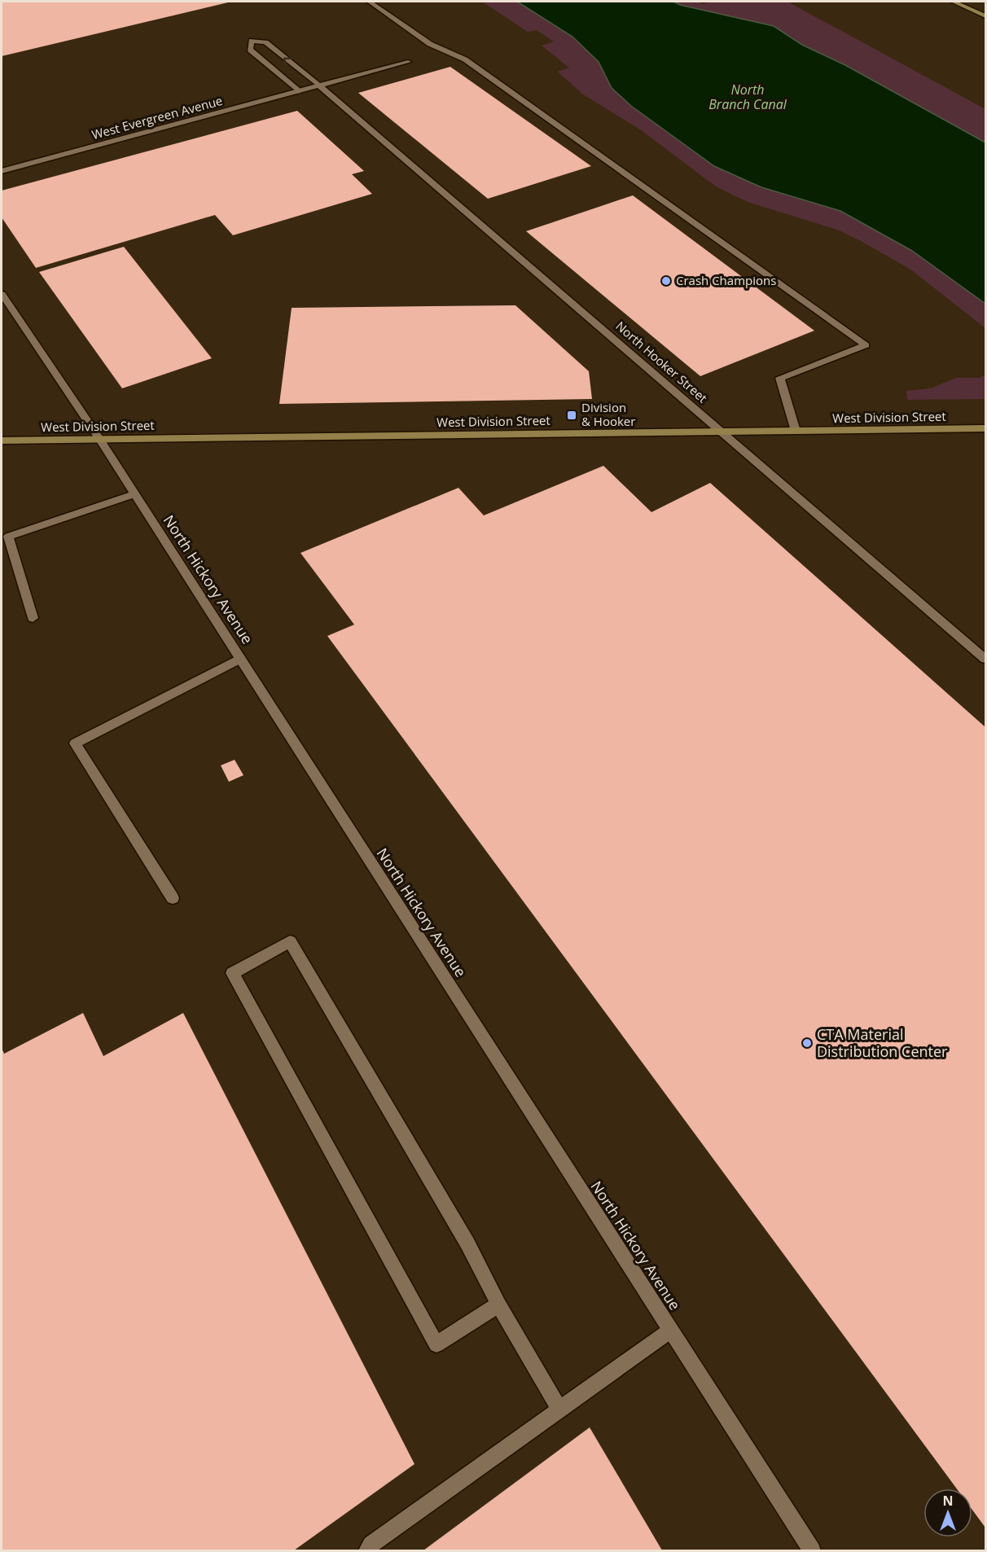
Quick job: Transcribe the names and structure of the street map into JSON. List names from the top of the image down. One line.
{"streets":{"main road":["West Division Street"],"street":["West Evergreen Avenue","North Hooker Street","North Hickory Avenue"]},"crossings":[["West Evergreen Avenue","North Hooker Street"],["North Hooker Street","West Division Street"],["West Division Street","North Hickory Avenue"]],"water":["North Branch Canal"],"places":{"other":["Crash Champions","CTA Material Distribution Center"],"transit":["Division & Hooker"]},"north":"top"}
